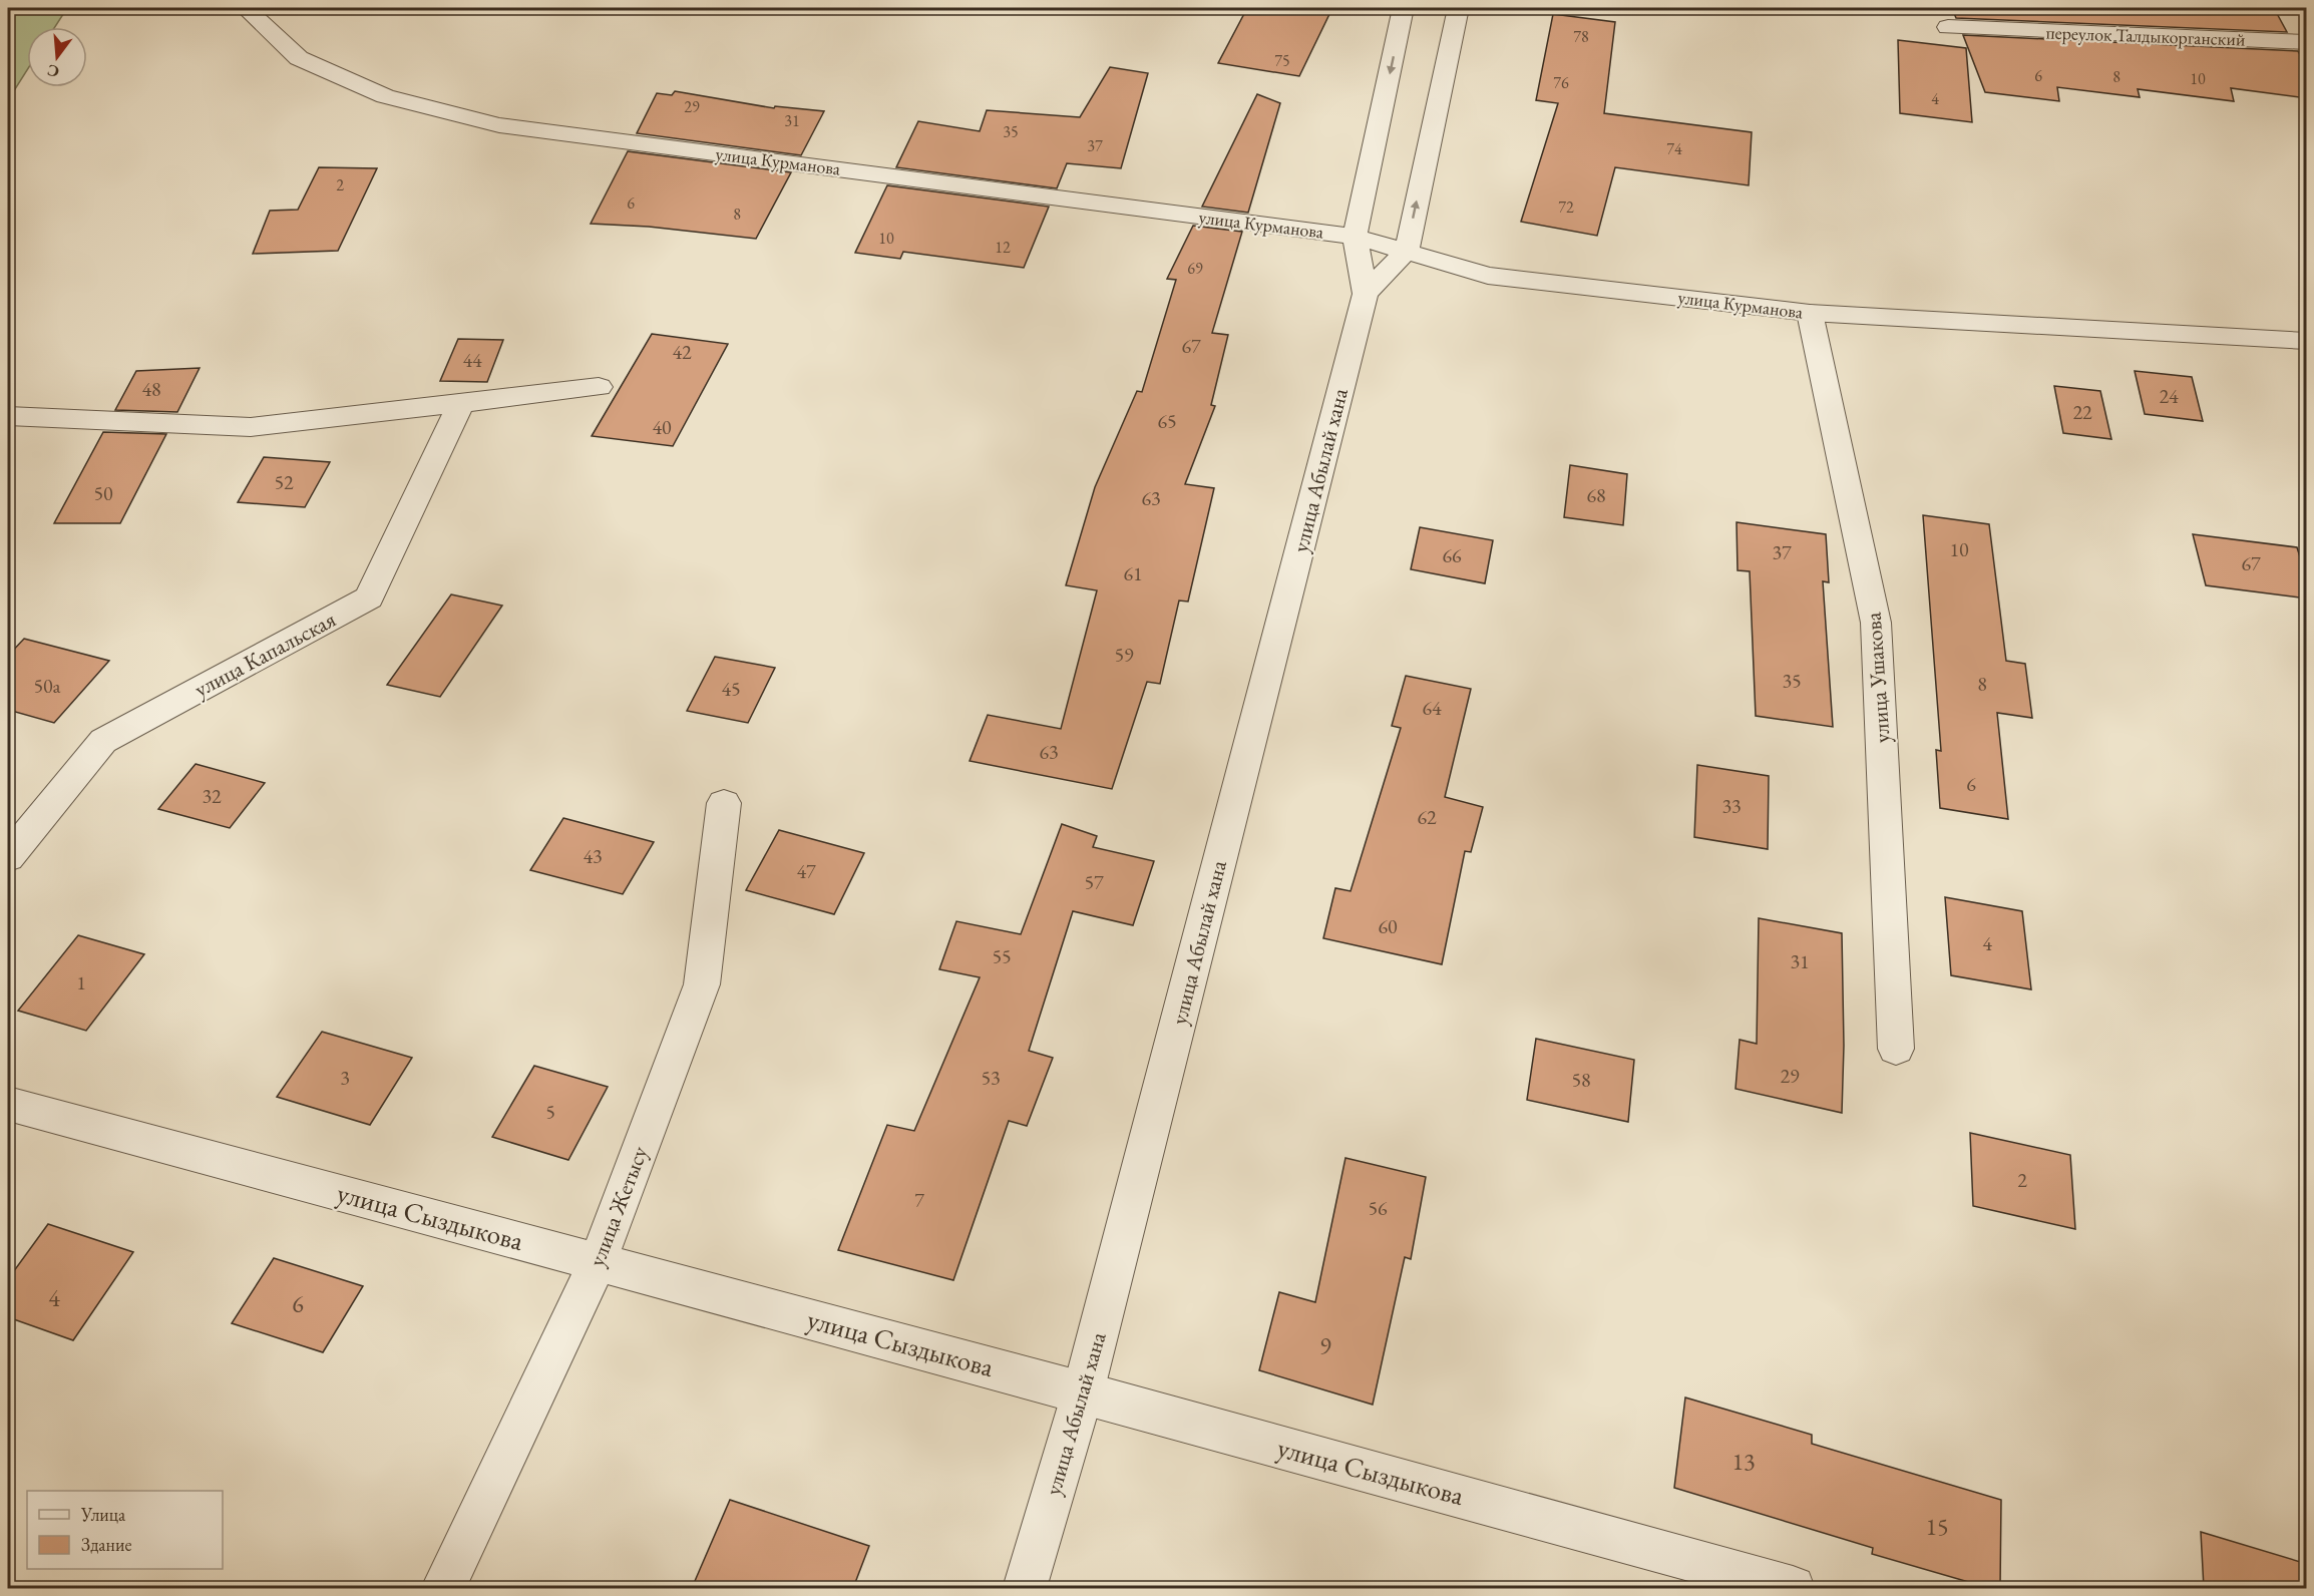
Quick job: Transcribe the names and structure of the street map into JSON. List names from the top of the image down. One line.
{"streets":{"street":["переулок Талдыкорганский","улица Курманова","улица Абылай хана","улица Капальская","улица Ушакова","улица Жетысу","улица Сыздыкова"]},"crossings":[["улица Курманова","улица Абылай хана"],["улица Курманова","улица Ушакова"],["улица Абылай хана","улица Сыздыкова"],["улица Жетысу","улица Сыздыкова"]],"house_numbers":["78","75","6","8","10","76","4","29","31","35","37","74","2","6","72","8","10","12","69","67","42","44","48","24","22","65","40","52","50","68","63","10","37","66","67","61","59","35","8","50а","45","64","63","6","32","33","62","43","47","57","60","4","55","31","1","29","3","53","58","5","2","7","56","4","6","9","13","15"],"legend":["Улица","Здание"],"north":"bottom"}
